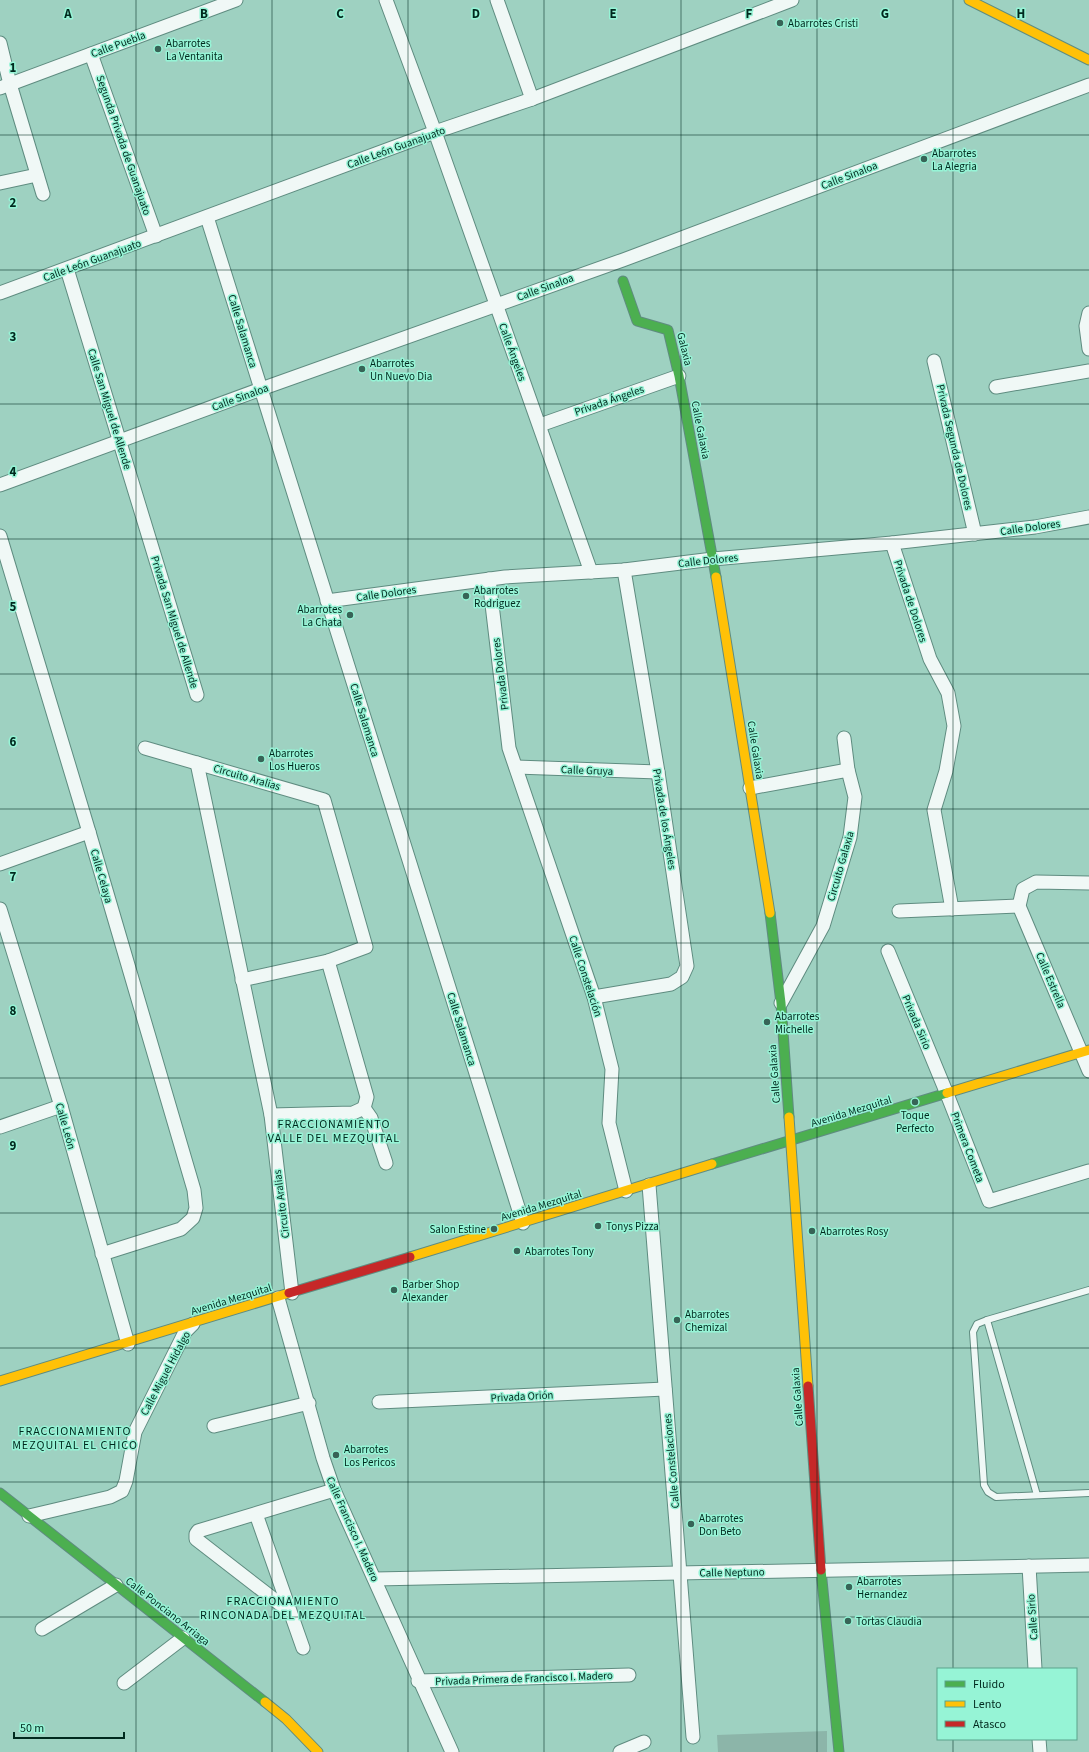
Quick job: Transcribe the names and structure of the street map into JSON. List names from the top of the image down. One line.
{"streets":{"street":["Calle Puebla","Segunda Privada de Guanajuato","Calle León Guanajuato","Calle Sinaloa","Calle Salamanca","Galaxia","Calle Ángeles","Privada Ángeles","Calle San Miguel de Allende","Calle Galaxia","Privada Segunda de Dolores","Calle Dolores","Privada de Dolores","Privada San Miguel de Allende","Privada Dolores","Calle Gruya","Circuito Aralias","Privada de los Ángeles","Circuito Galaxia","Calle Celaya","Calle Constelación","Calle Estrella","Privada Sirio","Avenida Mezquital","Calle León","Primera Cometa","Calle Miguel Hidalgo","Privada Orión","Calle Constelaciones","Calle Francisco I. Madero","Calle Neptuno","Calle Ponciano Arriaga","Calle Sirio","Privada Primera de Francisco I. Madero"]},"crossings":[["Calle Puebla","Segunda Privada de Guanajuato"],["Segunda Privada de Guanajuato","Calle León Guanajuato"],["Calle León Guanajuato","Calle Salamanca"],["Calle León Guanajuato","Calle Ángeles"],["Calle León Guanajuato","Calle San Miguel de Allende"],["Calle Sinaloa","Calle Salamanca"],["Calle Sinaloa","Calle Ángeles"],["Calle Sinaloa","Calle San Miguel de Allende"],["Calle Salamanca","Calle Dolores"],["Calle Salamanca","Avenida Mezquital"],["Galaxia","Privada Ángeles"],["Galaxia","Calle Galaxia"],["Calle Ángeles","Privada Ángeles"],["Calle Ángeles","Calle Dolores"],["Privada Ángeles","Calle Galaxia"],["Calle San Miguel de Allende","Privada San Miguel de Allende"],["Calle Galaxia","Calle Dolores"],["Calle Galaxia","Circuito Galaxia"],["Calle Galaxia","Avenida Mezquital"],["Calle Galaxia","Calle Neptuno"],["Privada Segunda de Dolores","Calle Dolores"],["Calle Dolores","Privada de Dolores"],["Calle Dolores","Privada Dolores"],["Calle Dolores","Privada de los Ángeles"],["Privada Dolores","Calle Gruya"],["Privada Dolores","Calle Constelación"],["Calle Gruya","Privada de los Ángeles"],["Calle Gruya","Calle Constelación"],["Circuito Aralias","Avenida Mezquital"],["Privada de los Ángeles","Calle Constelación"],["Calle Celaya","Calle León"],["Calle Constelación","Avenida Mezquital"],["Calle Estrella","Avenida Mezquital"],["Privada Sirio","Avenida Mezquital"],["Privada Sirio","Primera Cometa"],["Avenida Mezquital","Calle León"],["Avenida Mezquital","Primera Cometa"],["Avenida Mezquital","Calle Miguel Hidalgo"],["Avenida Mezquital","Calle Constelaciones"],["Avenida Mezquital","Calle Francisco I. Madero"],["Calle Miguel Hidalgo","Calle Ponciano Arriaga"],["Privada Orión","Calle Constelaciones"],["Calle Constelaciones","Calle Neptuno"],["Calle Francisco I. Madero","Calle Neptuno"],["Calle Francisco I. Madero","Privada Primera de Francisco I. Madero"],["Calle Neptuno","Calle Sirio"]],"districts":["FRACCIONAMIENTO VALLE DEL MEZQUITAL","FRACCIONAMIENTO MEZQUITAL EL CHICO","FRACCIONAMIENTO RINCONADA DEL MEZQUITAL"],"places":["Abarrotes Cristi","Abarrotes La Ventanita","Abarrotes La Alegria","Abarrotes Un Nuevo Dia","Abarrotes Rodriguez","Abarrotes La Chata","Abarrotes Los Hueros","Abarrotes Michelle","Toque Perfecto","Tonys Pizza","Salon Estine","Abarrotes Rosy","Abarrotes Tony","Barber Shop Alexander","Abarrotes Chemizal","Abarrotes Los Pericos","Abarrotes Don Beto","Abarrotes Hernandez","Tortas Claudia"],"legend":["Fluido","Lento","Atasco"],"scale_bar":"50 m","grid":{"columns":["A","B","C","D","E","F","G","H"],"rows":["1","2","3","4","5","6","7","8","9"]}}
